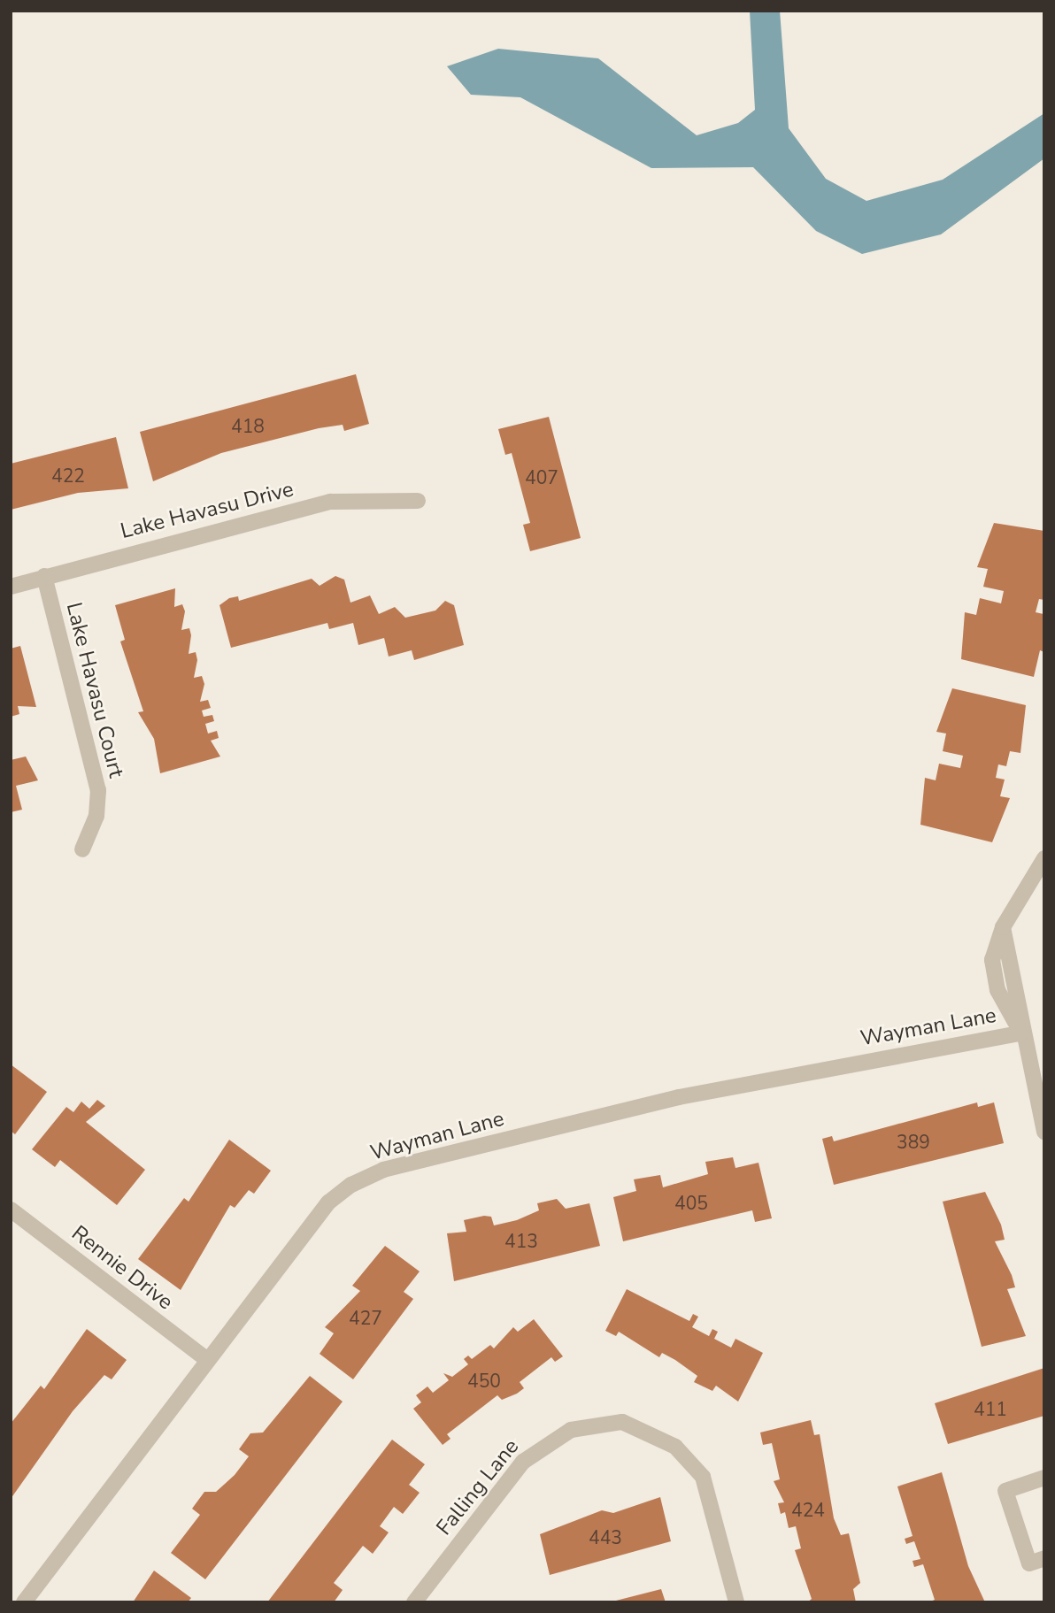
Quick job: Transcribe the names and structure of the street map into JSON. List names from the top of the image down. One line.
{"streets":{"street":["Lake Havasu Drive","Lake Havasu Court","Wayman Lane","Rennie Drive","Falling Lane"]},"crossings":[["Lake Havasu Drive","Lake Havasu Court"],["Wayman Lane","Rennie Drive"]],"house_numbers":["418","422","407","389","405","413","427","450","411","424","443"]}
